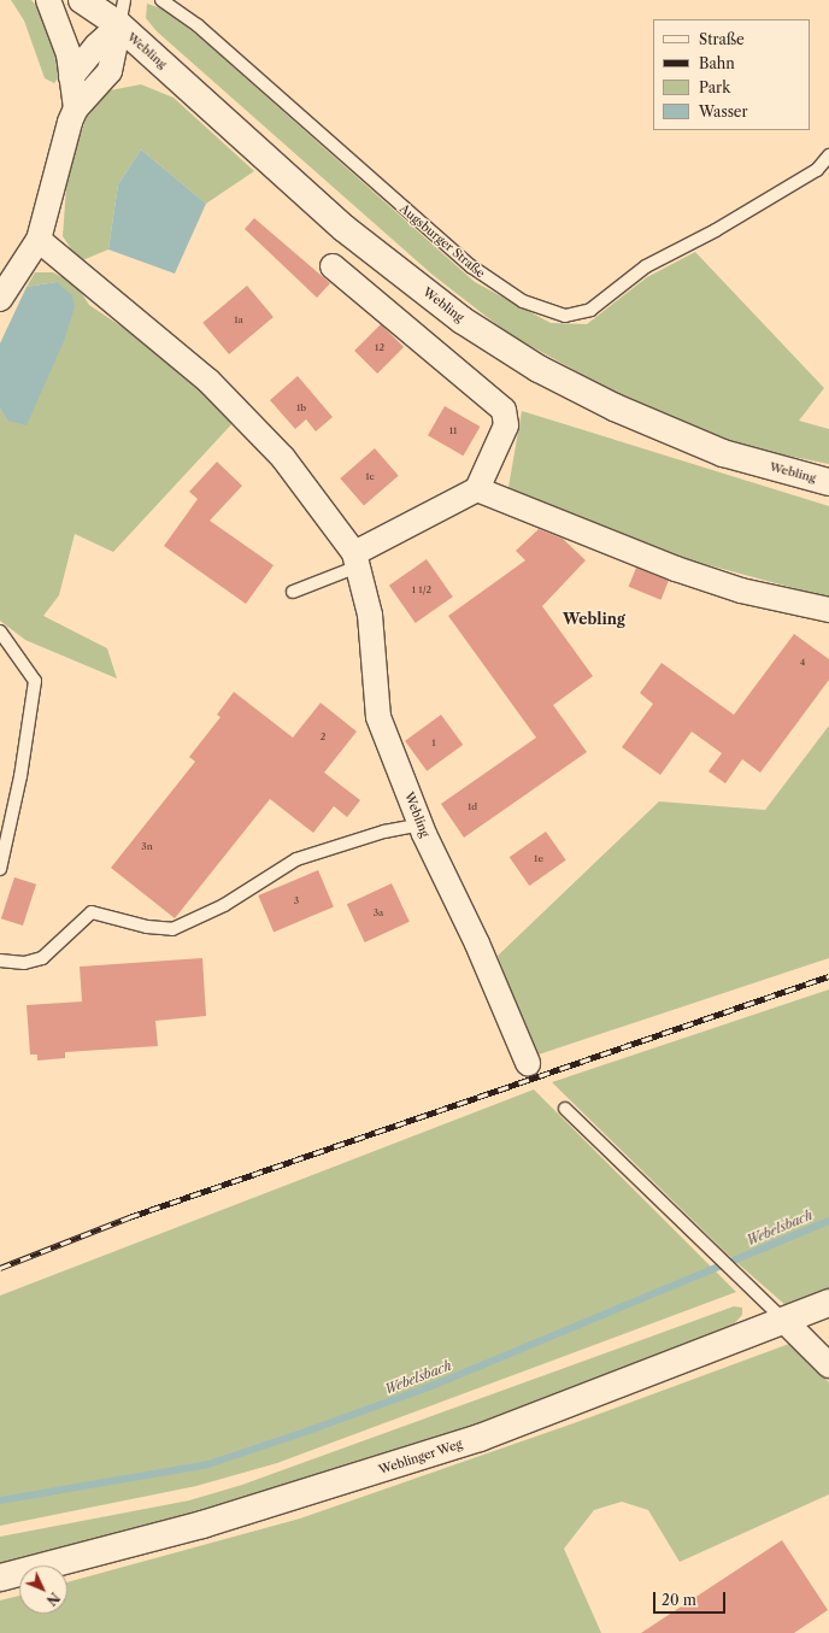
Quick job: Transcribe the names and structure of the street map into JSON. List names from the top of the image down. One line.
{"streets":{"main road":["Webling","Weblinger Weg"],"lane":["Augsburger Straße"]},"districts":["Webling"],"water":["Webelsbach"],"house_numbers":["1a","12","1b","11","1c","1 1/2","4","2","1","1d","3n","1e","3","3a"],"legend":["Straße","Bahn","Park","Wasser"],"scale_bar":"20 m","north":"bottom right"}
